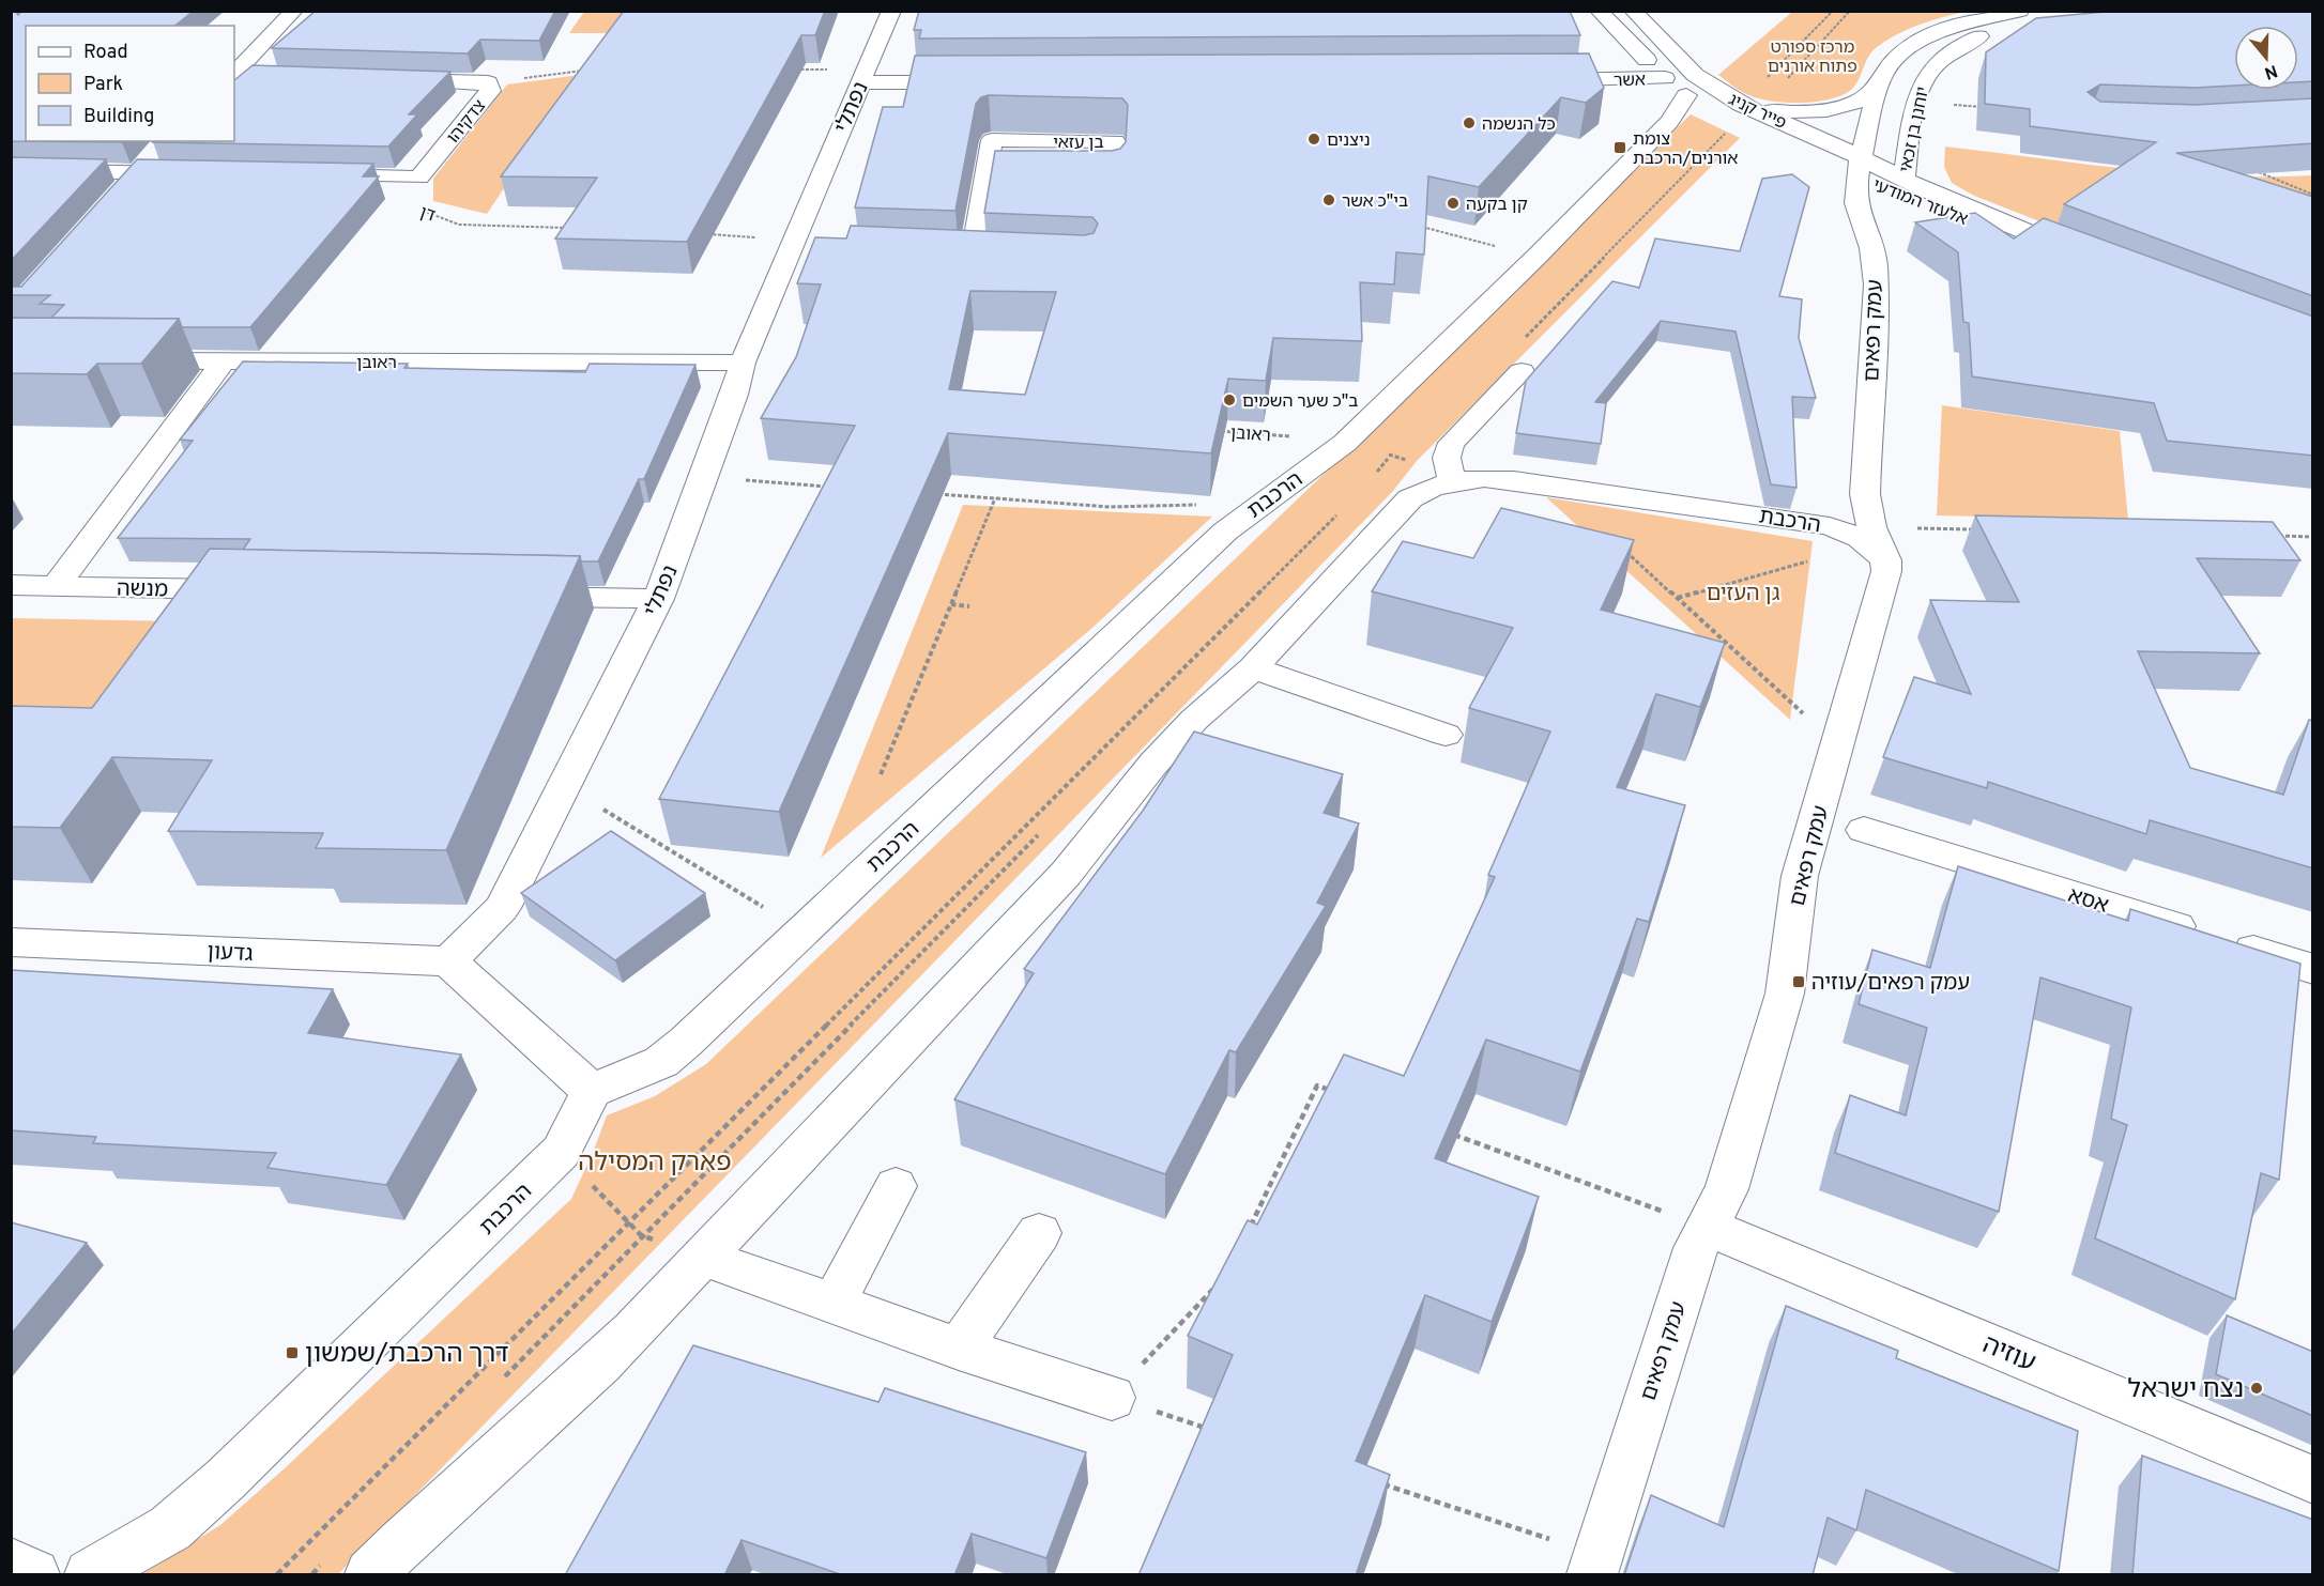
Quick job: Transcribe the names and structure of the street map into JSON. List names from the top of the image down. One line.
{"streets":{"street":["אשר","נפתלי","פייר קניג","צדקיהו","יוחנן בן זכאי","בן עזאי","אלעזר המודעי","דן","עמק רפאים","ראובן","הרכבת","מנשה","אסא","גדעון","עוזיה"]},"crossings":[["אשר","פייר קניג"],["אשר","הרכבת"],["נפתלי","ראובן"],["נפתלי","גדעון"],["פייר קניג","יוחנן בן זכאי"],["פייר קניג","אלעזר המודעי"],["פייר קניג","עמק רפאים"],["פייר קניג","הרכבת"],["צדקיהו","דן"],["יוחנן בן זכאי","אלעזר המודעי"],["יוחנן בן זכאי","עמק רפאים"],["אלעזר המודעי","עמק רפאים"],["עמק רפאים","הרכבת"],["עמק רפאים","עוזיה"],["ראובן","הרכבת"]],"parks":["מרכז ספורט פתוח אורנים","גן העזים","פארק המסילה"],"places":{"other":["כל הנשמה","ניצנים","בי\"כ אשר","קן בקעה","ב\"כ שער השמים","נצח ישראל"],"transit":["צומת אורנים/הרכבת","עמק רפאים/עוזיה","דרך הרכבת/שמשון"]},"legend":["Road","Park","Building"],"north":"bottom"}
